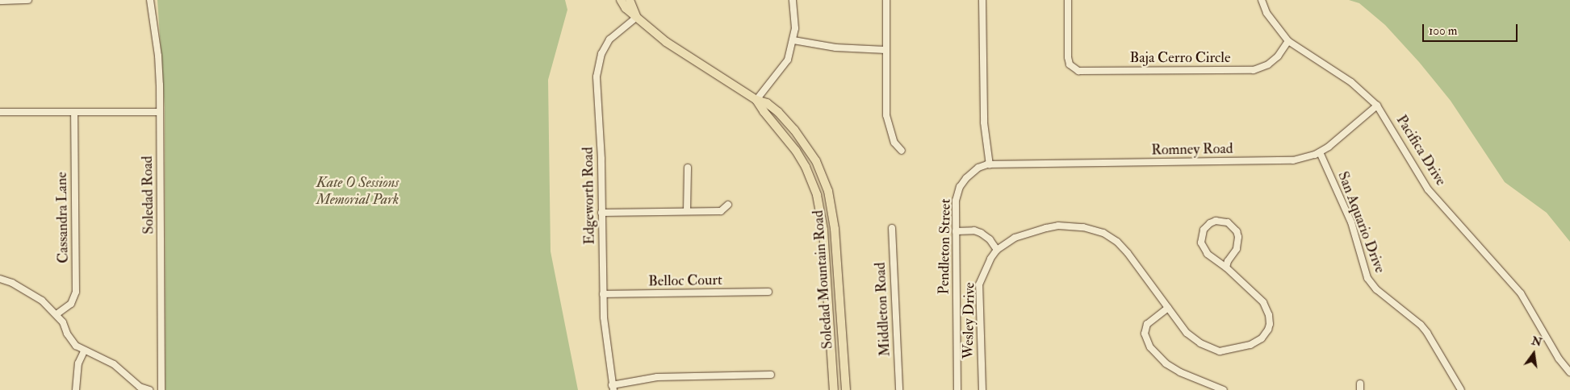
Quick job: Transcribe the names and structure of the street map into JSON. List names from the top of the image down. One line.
{"streets":{"main road":["Soledad Mountain Road"],"street":["Baja Cerro Circle","Romney Road","Pacifica Drive","Soledad Road","Edgeworth Road","Cassandra Lane","San Aquario Drive","Pendleton Street","Belloc Court","Middleton Road","Wesley Drive"]},"crossings":[["Baja Cerro Circle","Pacifica Drive"],["Romney Road","Pacifica Drive"],["Romney Road","San Aquario Drive"],["Romney Road","Pendleton Street"],["Edgeworth Road","Soledad Mountain Road"],["Edgeworth Road","Belloc Court"]],"parks":["Kate O Sessions Memorial Park"],"scale_bar":"100 m","north":"top"}
